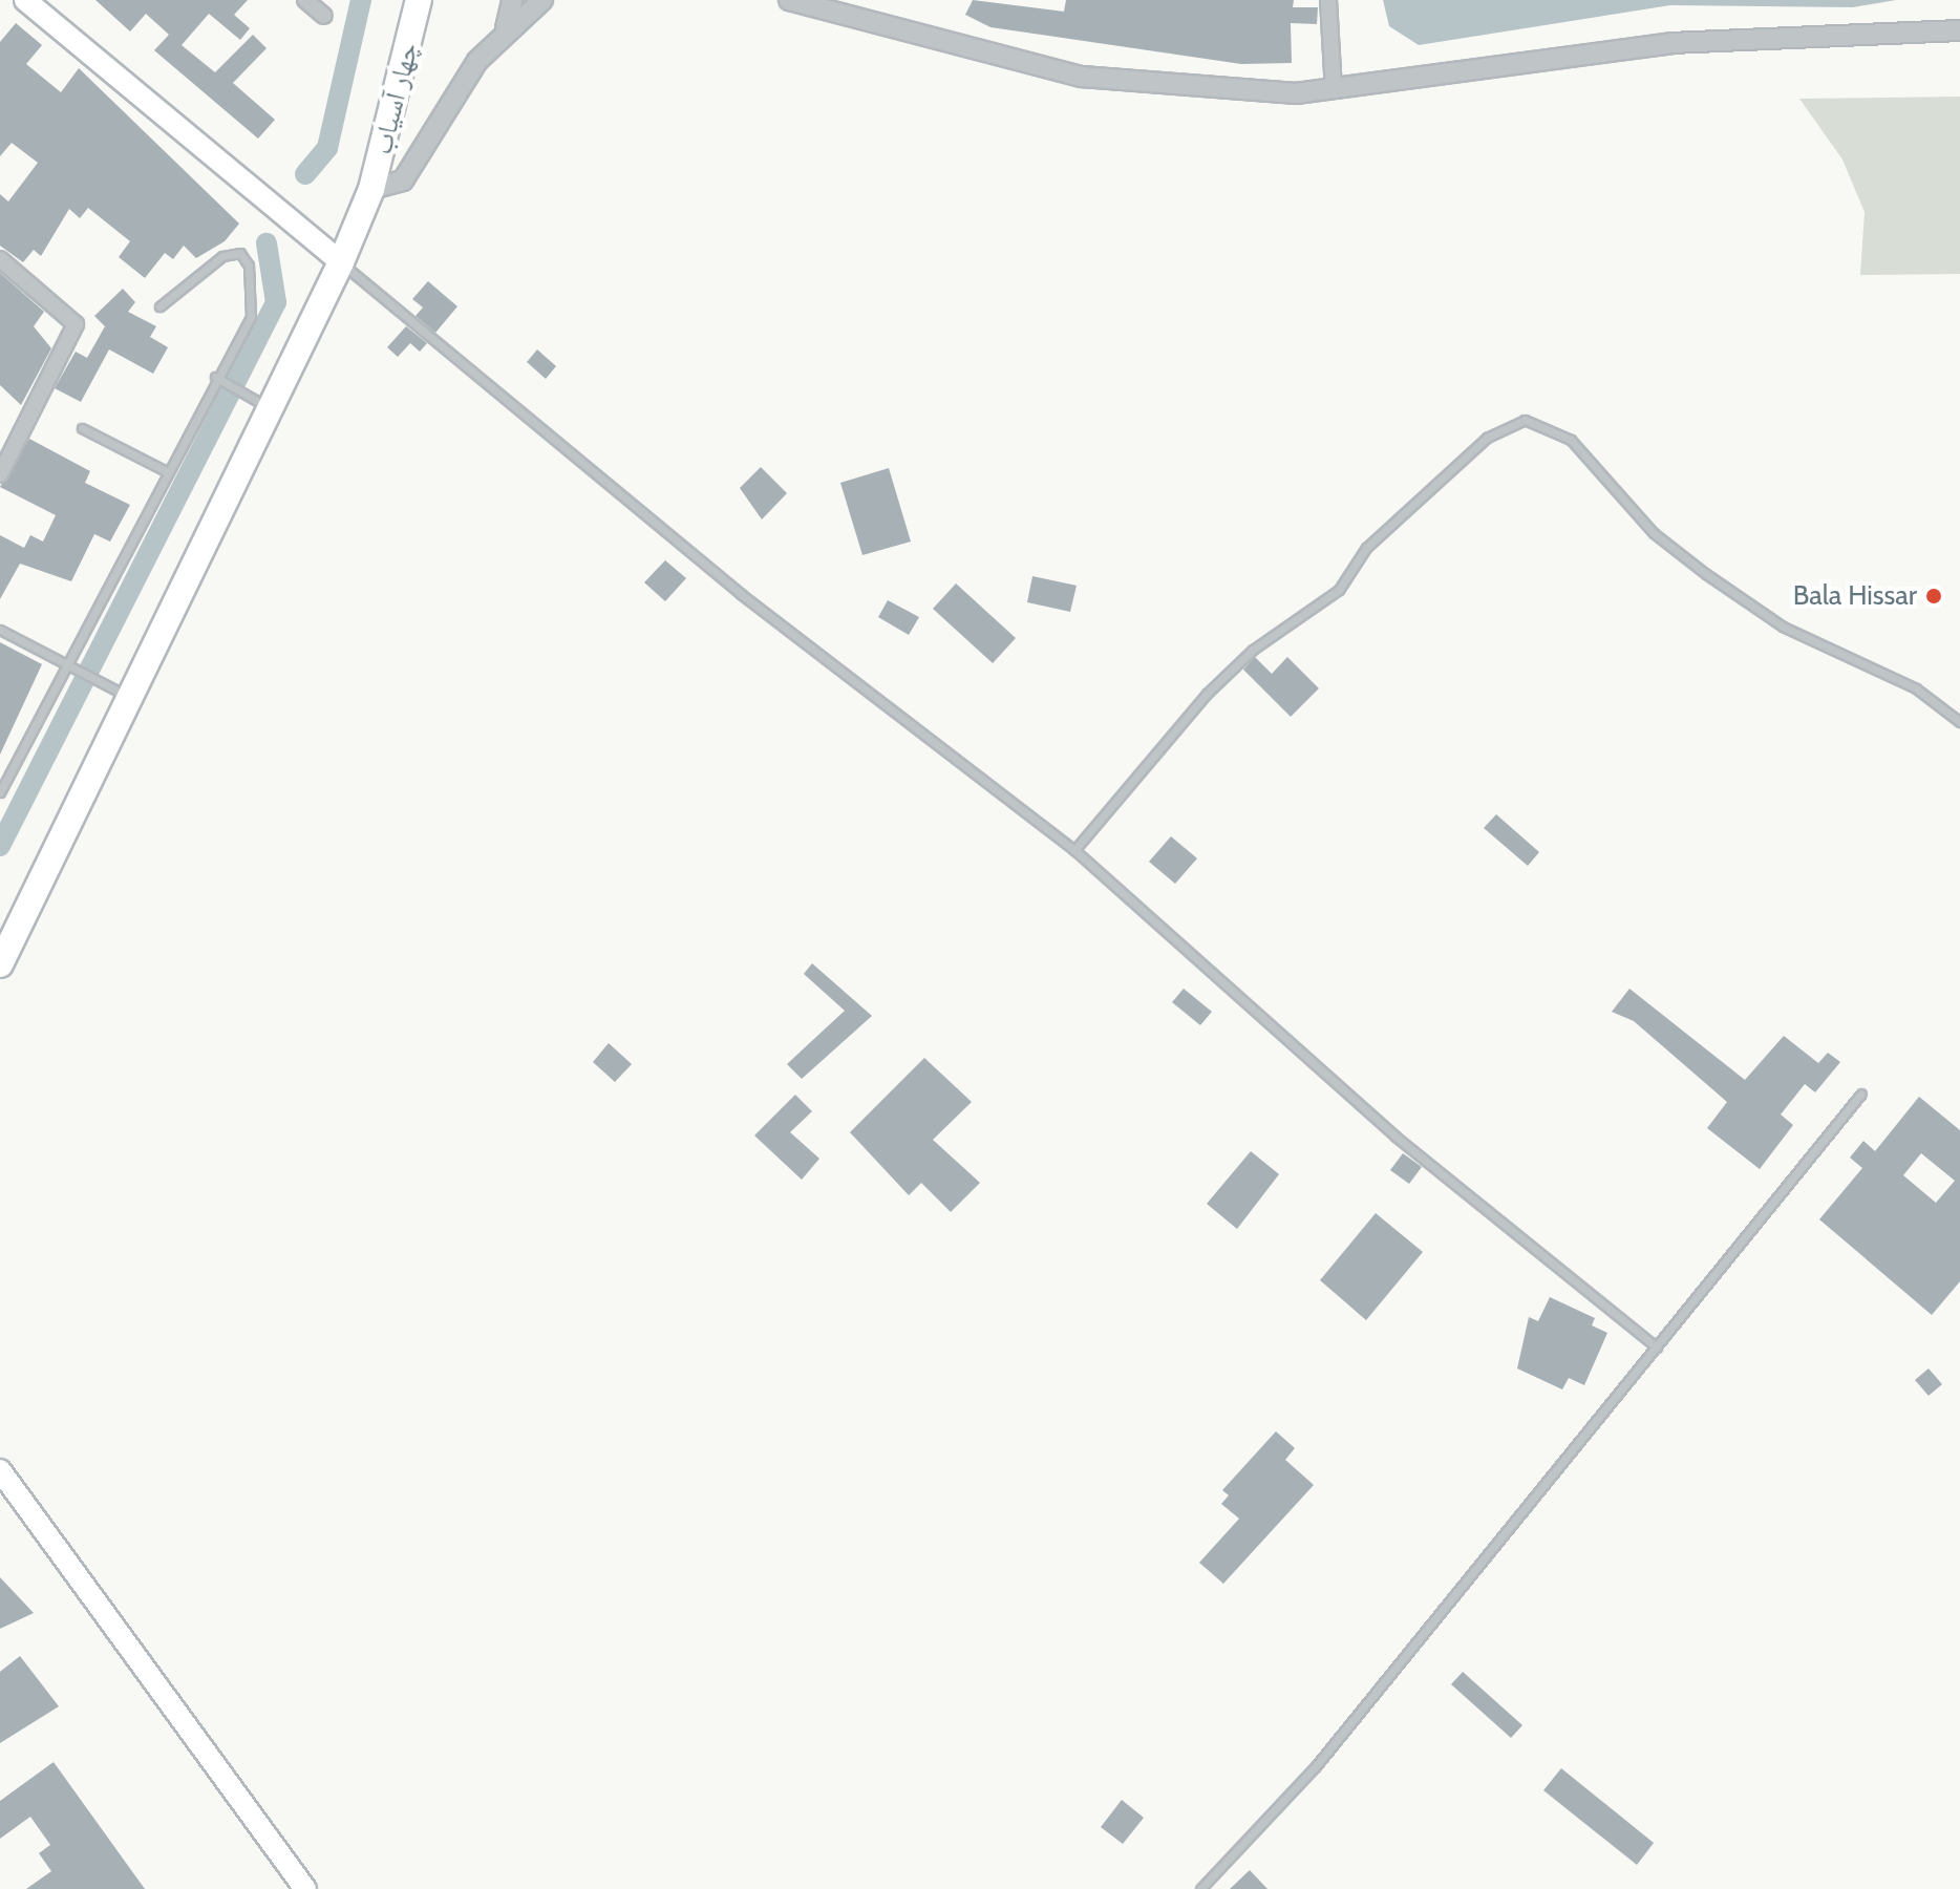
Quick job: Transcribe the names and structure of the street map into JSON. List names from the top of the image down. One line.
{"streets":{"highway":["چهار آسیاب"]},"places":["Bala Hissar"]}
